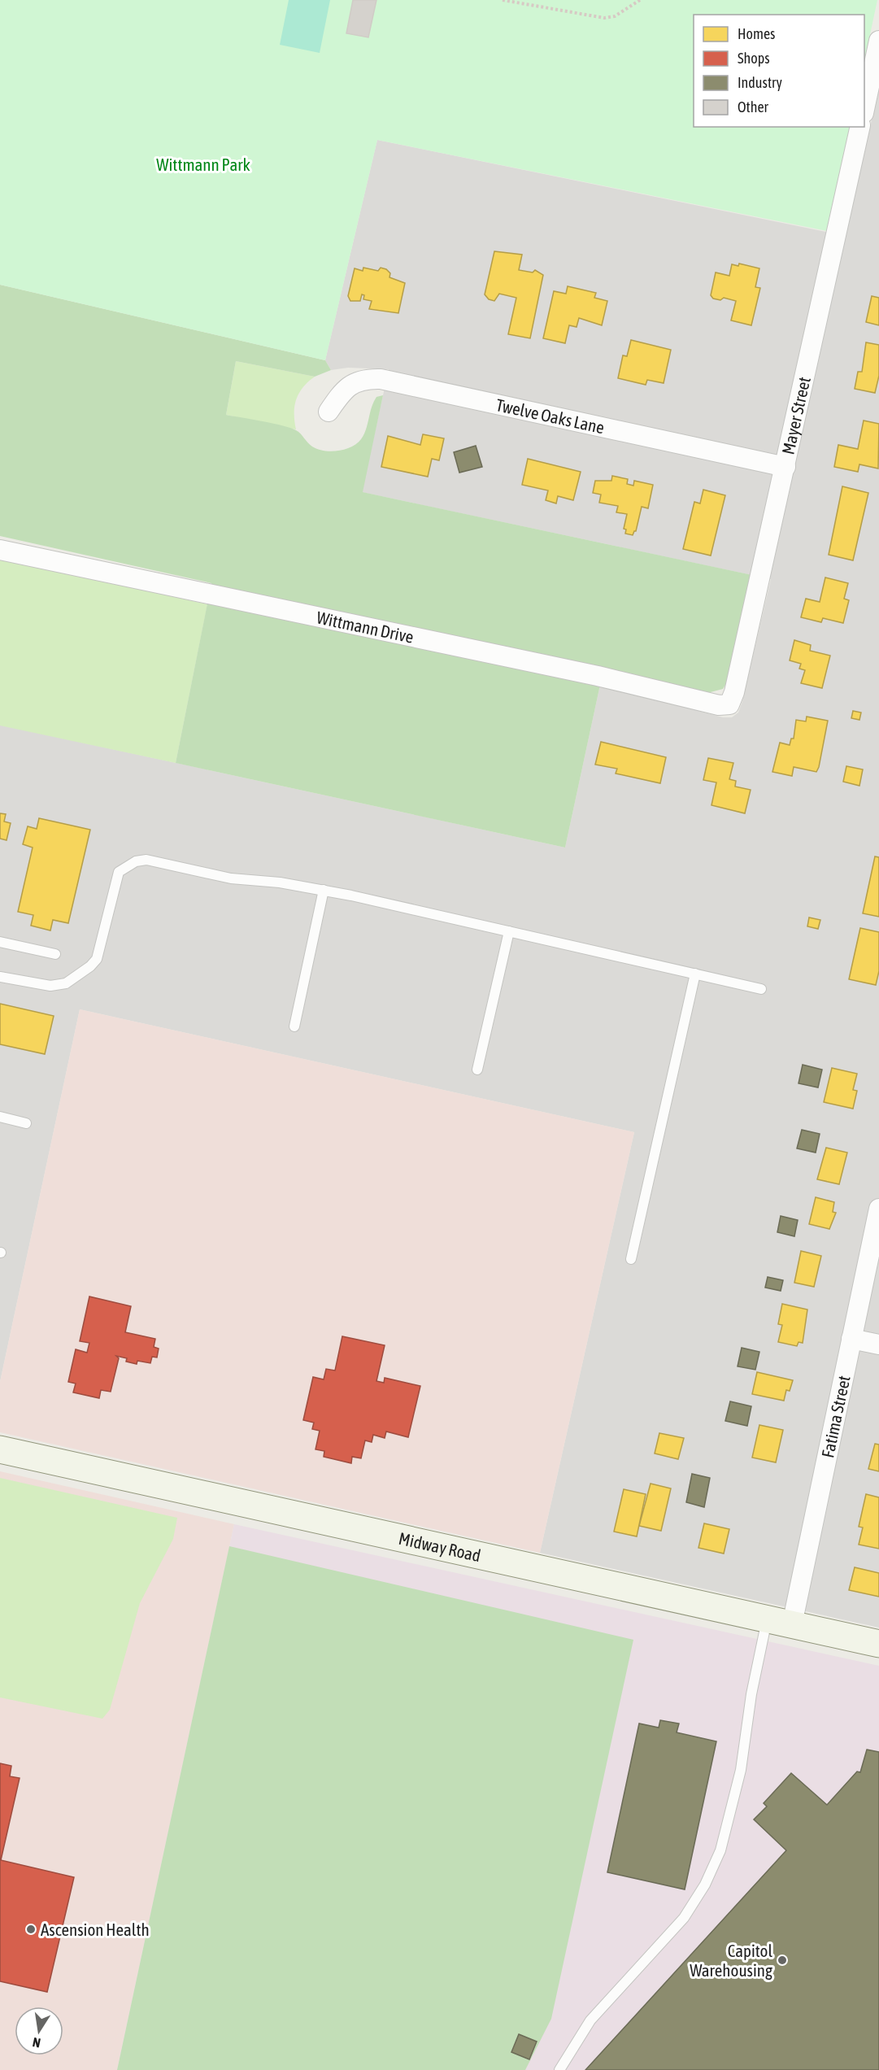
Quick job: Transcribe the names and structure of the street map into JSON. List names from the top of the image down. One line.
{"streets":{"main road":["Midway Road"],"street":["Twelve Oaks Lane","Mayer Street","Wittmann Drive","Fatima Street"]},"crossings":[["Twelve Oaks Lane","Mayer Street"],["Mayer Street","Wittmann Drive"],["Fatima Street","Midway Road"]],"parks":["Wittmann Park"],"places":["Ascension Health","Capitol Warehousing"],"legend":["Homes","Shops","Industry","Other"],"north":"bottom"}
